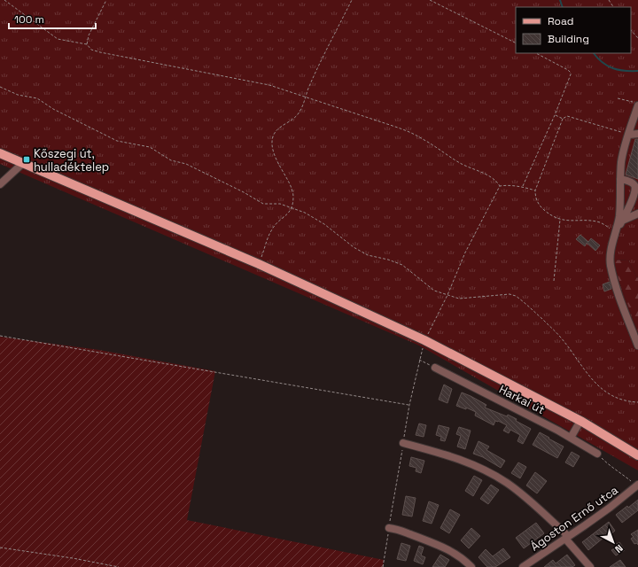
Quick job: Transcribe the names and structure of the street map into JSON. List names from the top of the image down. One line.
{"streets":{"main road":["Harkai út"],"street":["Ágoston Ernő utca"]},"places":{"transit":["Kőszegi út, hulladéktelep"]},"legend":["Road","Building"],"scale_bar":"100 m","north":"bottom right"}
